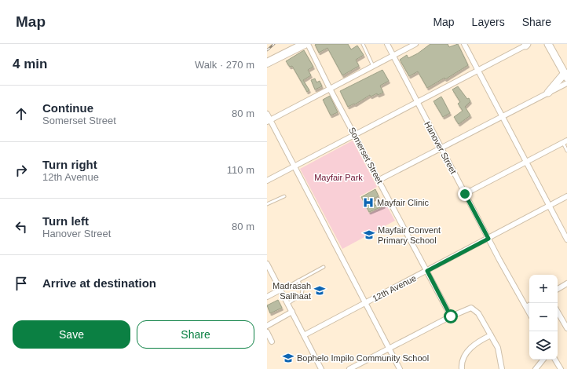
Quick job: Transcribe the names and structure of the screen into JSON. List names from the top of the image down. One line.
{"streets":{"street":["Hanover Street","Somerset Street","12th Avenue"]},"crossings":[["Hanover Street","12th Avenue"],["Somerset Street","12th Avenue"]],"parks":["Mayfair Park"],"places":{"hospital":["Mayfair Clinic"],"school or university":["Mayfair Convent Primary School","Madrasah Salihaat","Bophelo Impilo Community School"]},"page":{"header":"Map","nav":["Map","Layers","Share"],"heading":["4 min","Walk · 270 m"],"list":[["Continue","Somerset Street","80 m"],["Turn right","12th Avenue","110 m"],["Turn left","Hanover Street","80 m"],"Arrive at destination"],"map_buttons":["+","−"],"buttons":["Save","Share"]}}
